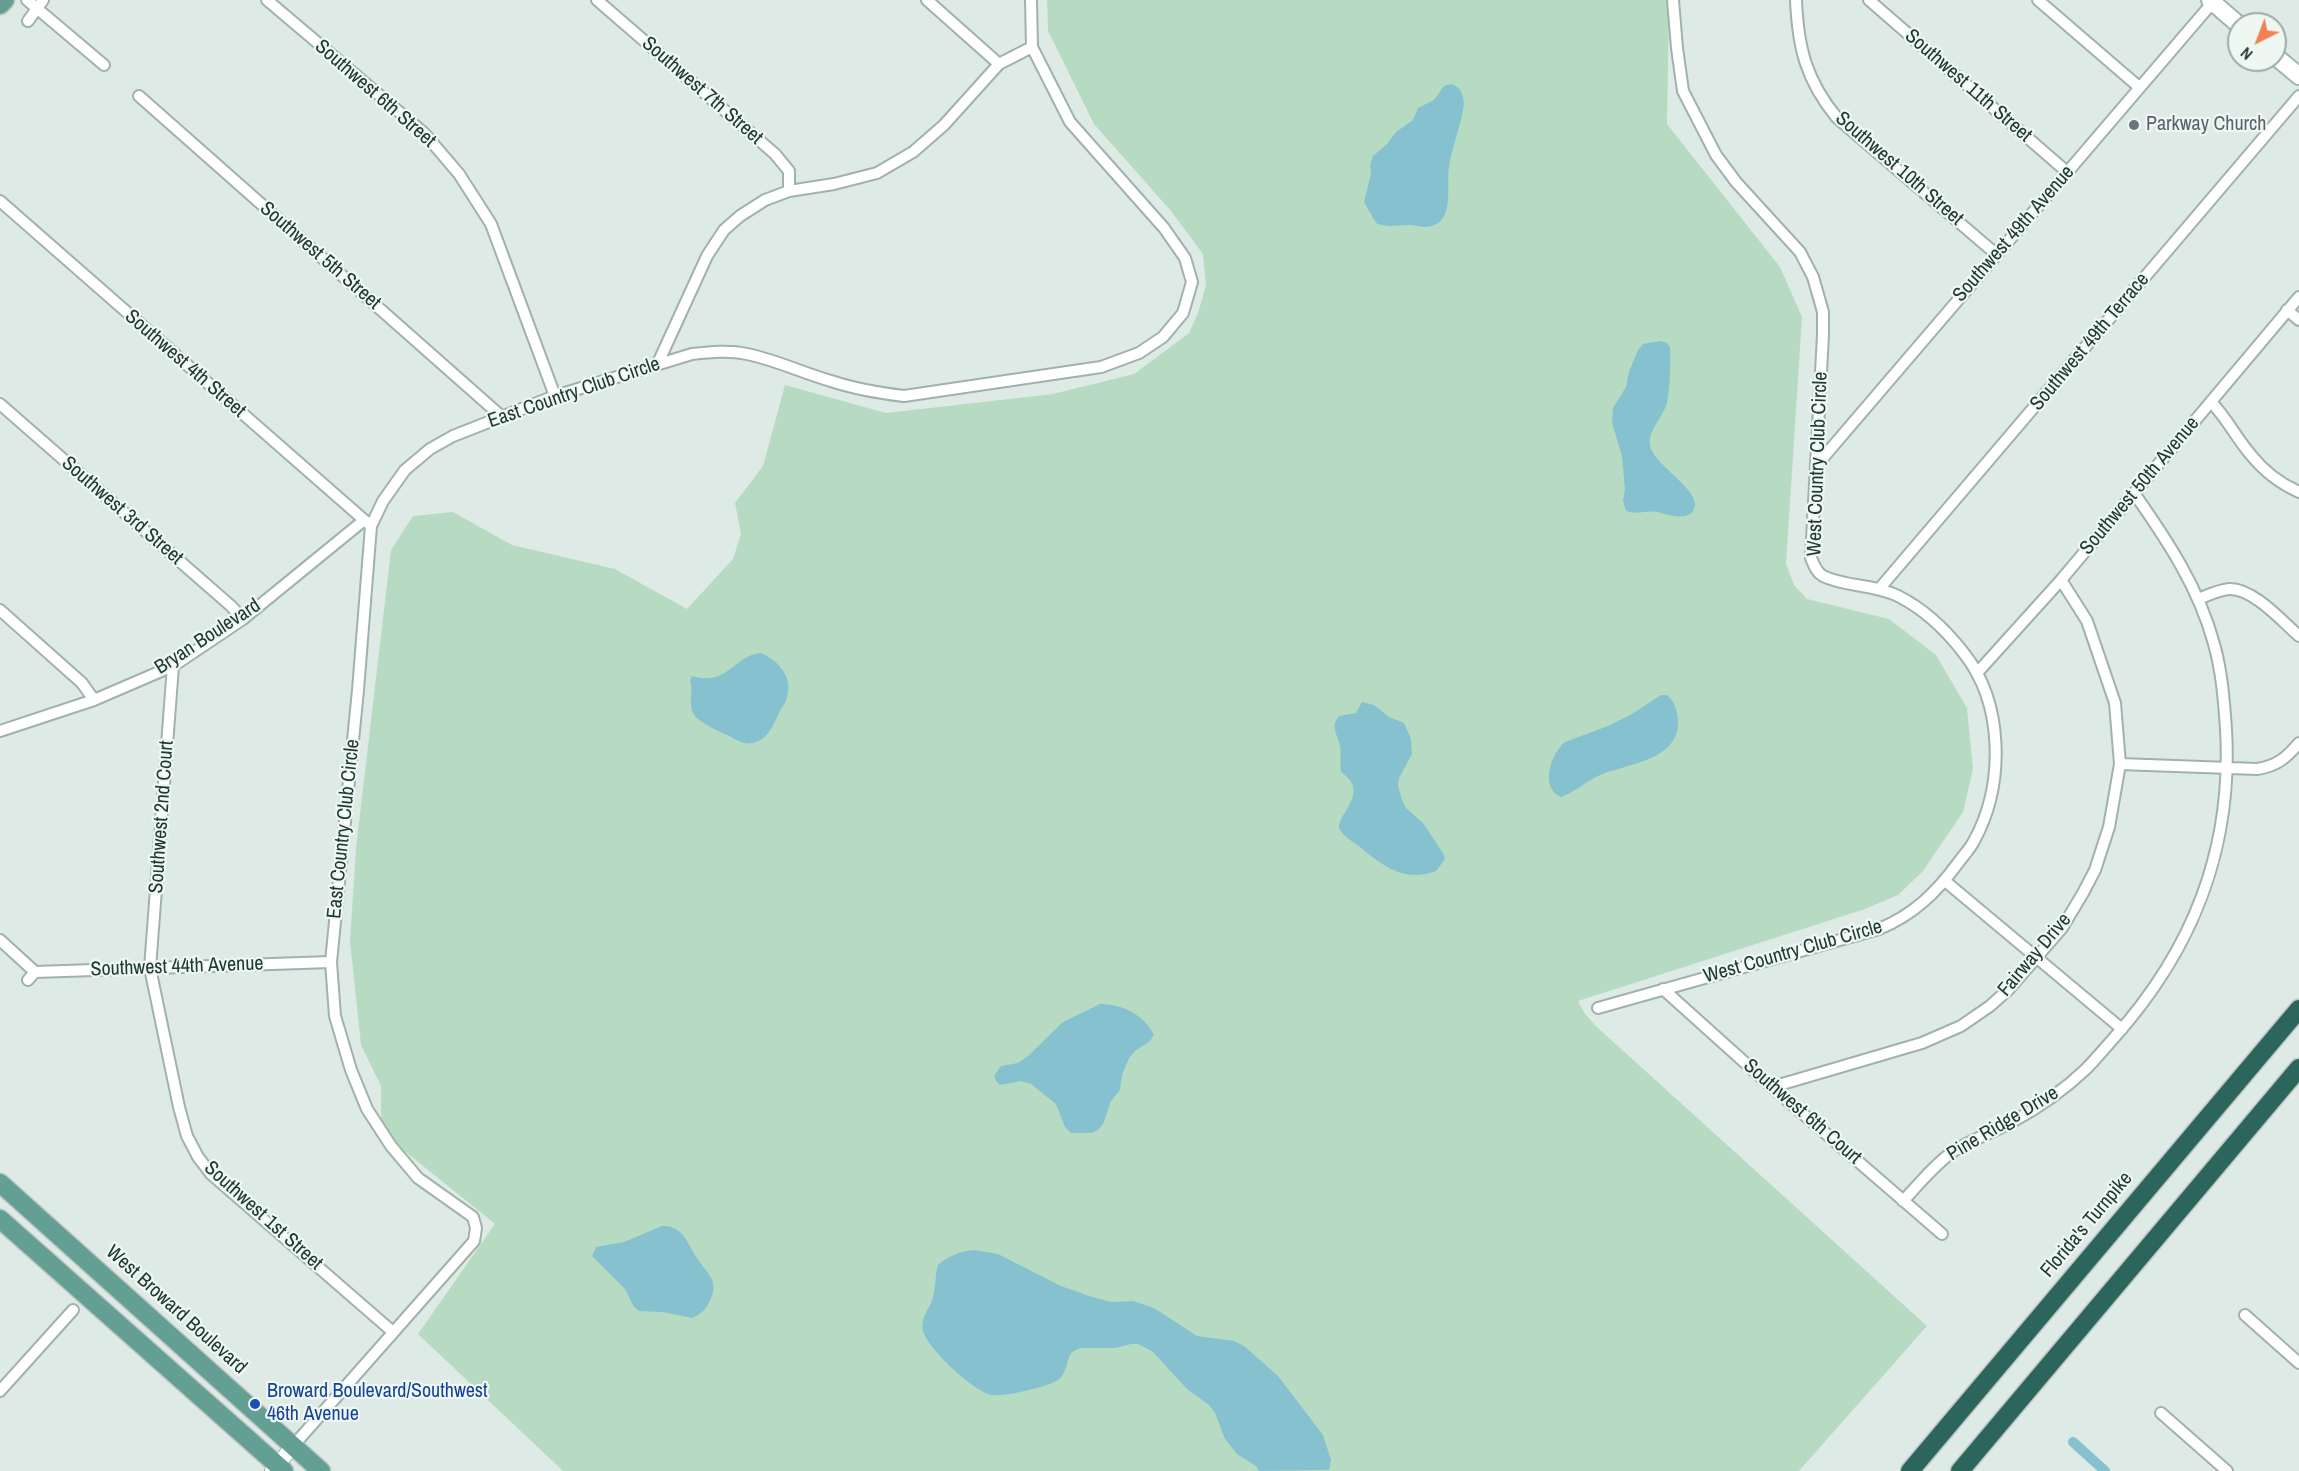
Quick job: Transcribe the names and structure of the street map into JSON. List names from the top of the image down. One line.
{"streets":{"highway":["Florida's Turnpike"],"main road":["West Broward Boulevard"],"street":["Southwest 11th Street","Southwest 7th Street","Southwest 6th Street","Southwest 10th Street","Southwest 49th Avenue","Southwest 5th Street","Southwest 49th Terrace","Southwest 4th Street","East Country Club Circle","West Country Club Circle","Southwest 50th Avenue","Southwest 3rd Street","Bryan Boulevard","Southwest 2nd Court","Fairway Drive","Southwest 44th Avenue","Southwest 6th Court","Pine Ridge Drive","Southwest 1st Street"]},"crossings":[["Southwest 11th Street","Southwest 49th Avenue"],["Southwest 6th Street","East Country Club Circle"],["Southwest 10th Street","Southwest 49th Avenue"],["Southwest 49th Avenue","West Country Club Circle"],["Southwest 5th Street","East Country Club Circle"],["Southwest 49th Terrace","West Country Club Circle"],["Southwest 4th Street","East Country Club Circle"],["Southwest 4th Street","Bryan Boulevard"],["East Country Club Circle","Bryan Boulevard"],["East Country Club Circle","Southwest 44th Avenue"],["East Country Club Circle","Southwest 1st Street"],["West Country Club Circle","Southwest 50th Avenue"],["West Country Club Circle","Southwest 6th Court"],["Southwest 50th Avenue","Fairway Drive"],["Southwest 50th Avenue","Pine Ridge Drive"],["Southwest 3rd Street","Bryan Boulevard"],["Bryan Boulevard","Southwest 2nd Court"],["Southwest 2nd Court","Southwest 44th Avenue"],["Southwest 2nd Court","Southwest 1st Street"],["Fairway Drive","Southwest 6th Court"],["Southwest 44th Avenue","Southwest 1st Street"],["Southwest 6th Court","Pine Ridge Drive"]],"places":["Parkway Church","Broward Boulevard/Southwest 46th Avenue"],"north":"bottom left"}
